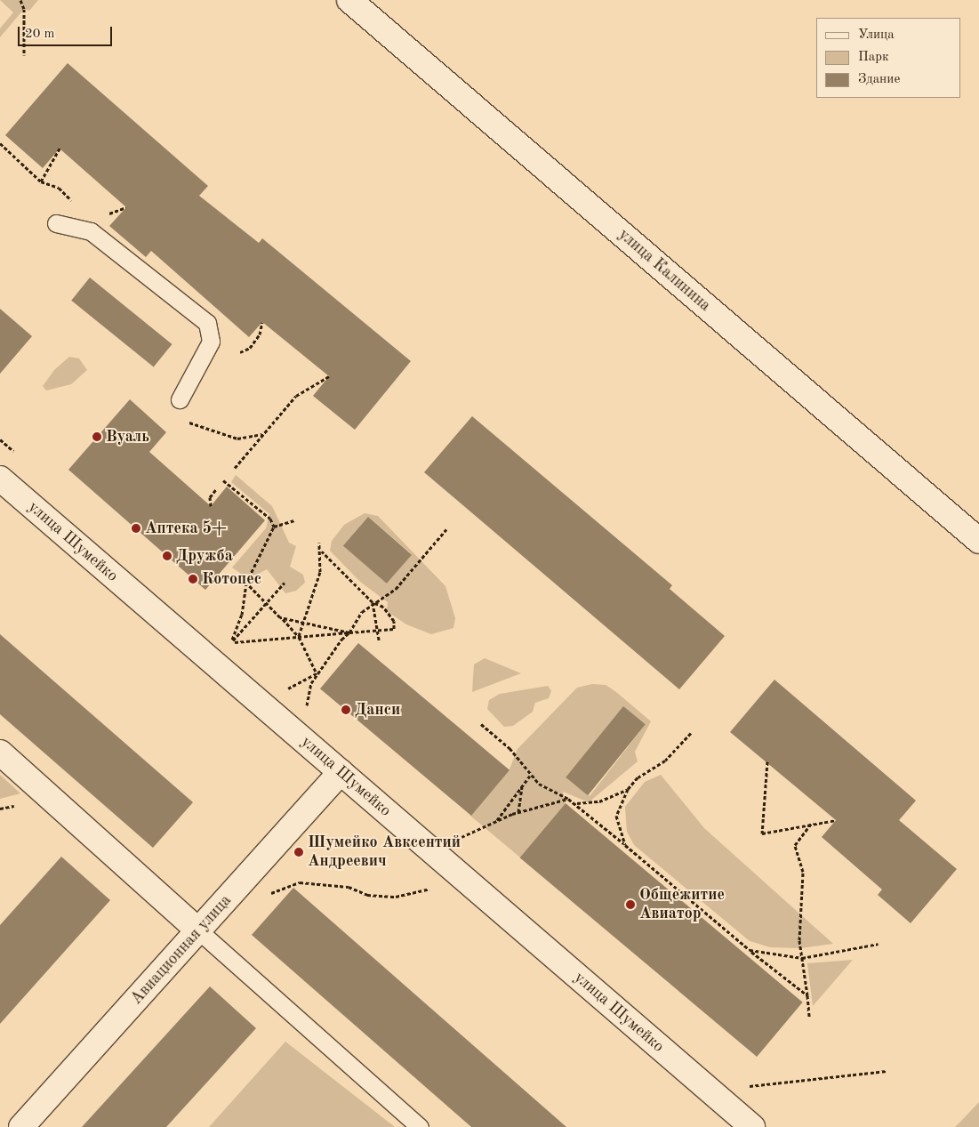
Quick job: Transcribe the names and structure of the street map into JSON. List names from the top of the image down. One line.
{"streets":{"street":["улица Калинина","улица Шумейко","Авиационная улица"]},"crossings":[["улица Шумейко","Авиационная улица"]],"places":["Вуаль","Аптека 5+","Дружба","Котопес","Данси","Шумейко Авксентий Андреевич","Общежитие Авиатор"],"legend":["Улица","Парк","Здание"],"scale_bar":"20 m"}
